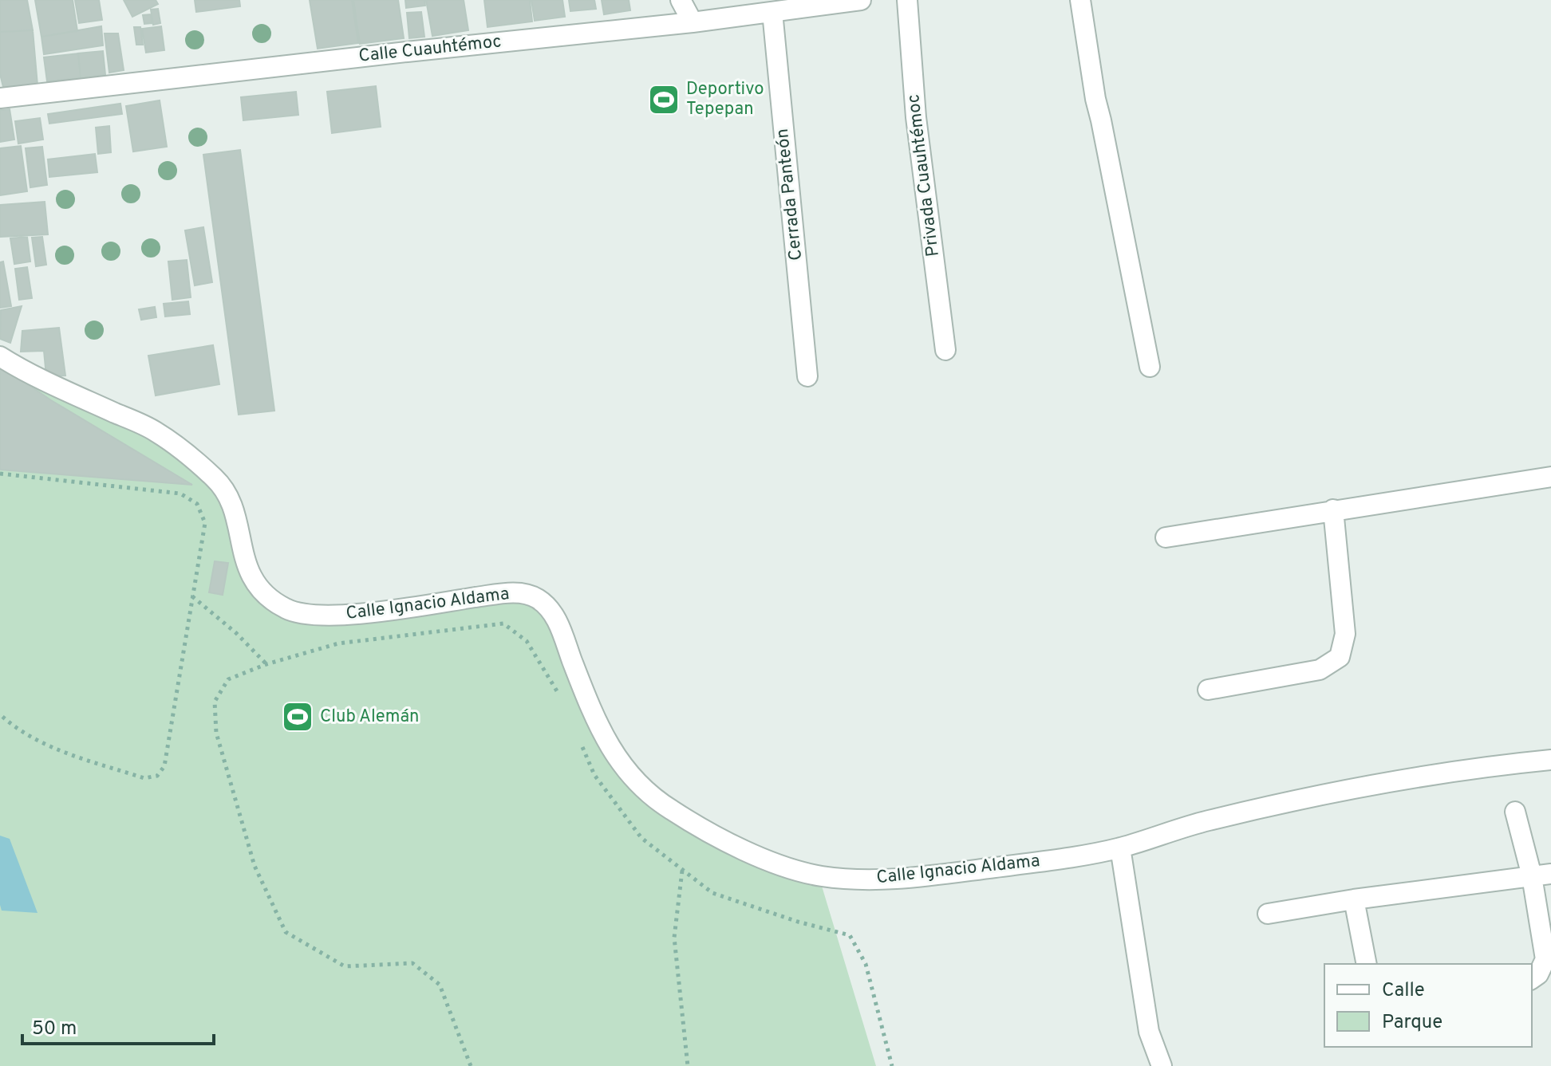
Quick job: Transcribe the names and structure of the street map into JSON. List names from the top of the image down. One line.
{"streets":{"street":["Calle Cuauhtémoc","Privada Cuauhtémoc","Cerrada Panteón","Calle Ignacio Aldama"]},"crossings":[["Calle Cuauhtémoc","Cerrada Panteón"]],"places":{"sports":["Deportivo Tepepan","Club Alemán"]},"legend":["Calle","Parque"],"scale_bar":"50 m"}
